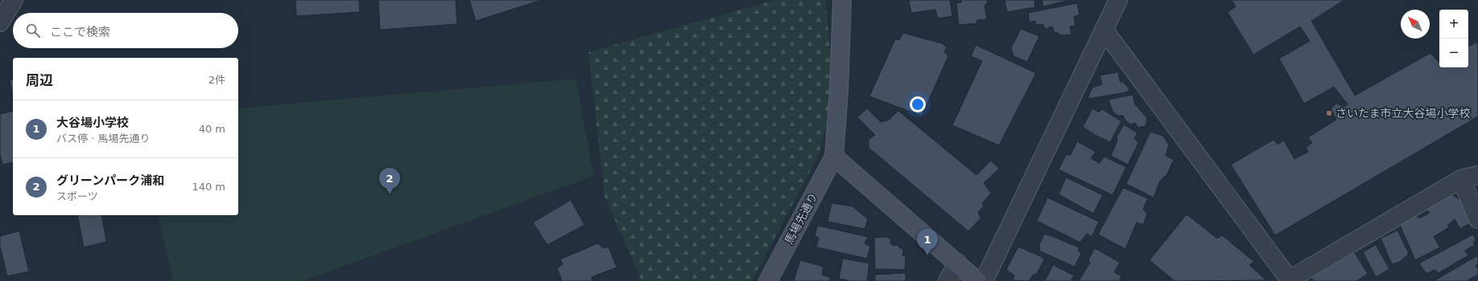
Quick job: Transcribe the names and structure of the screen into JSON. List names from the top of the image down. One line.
{"streets":{"street":["馬場先通り"]},"places":["さいたま市立大谷場小学校"],"north":"top left","page":{"map_buttons":["+","−"],"search":"ここで検索","heading":["周辺","2件"],"list":[{"mark":"1","name":"大谷場小学校","note":"バス停 · 馬場先通り","value":"40 m"},{"mark":"2","name":"グリーンパーク浦和","note":"スポーツ","value":"140 m"}],"pins":["2","1"]}}
